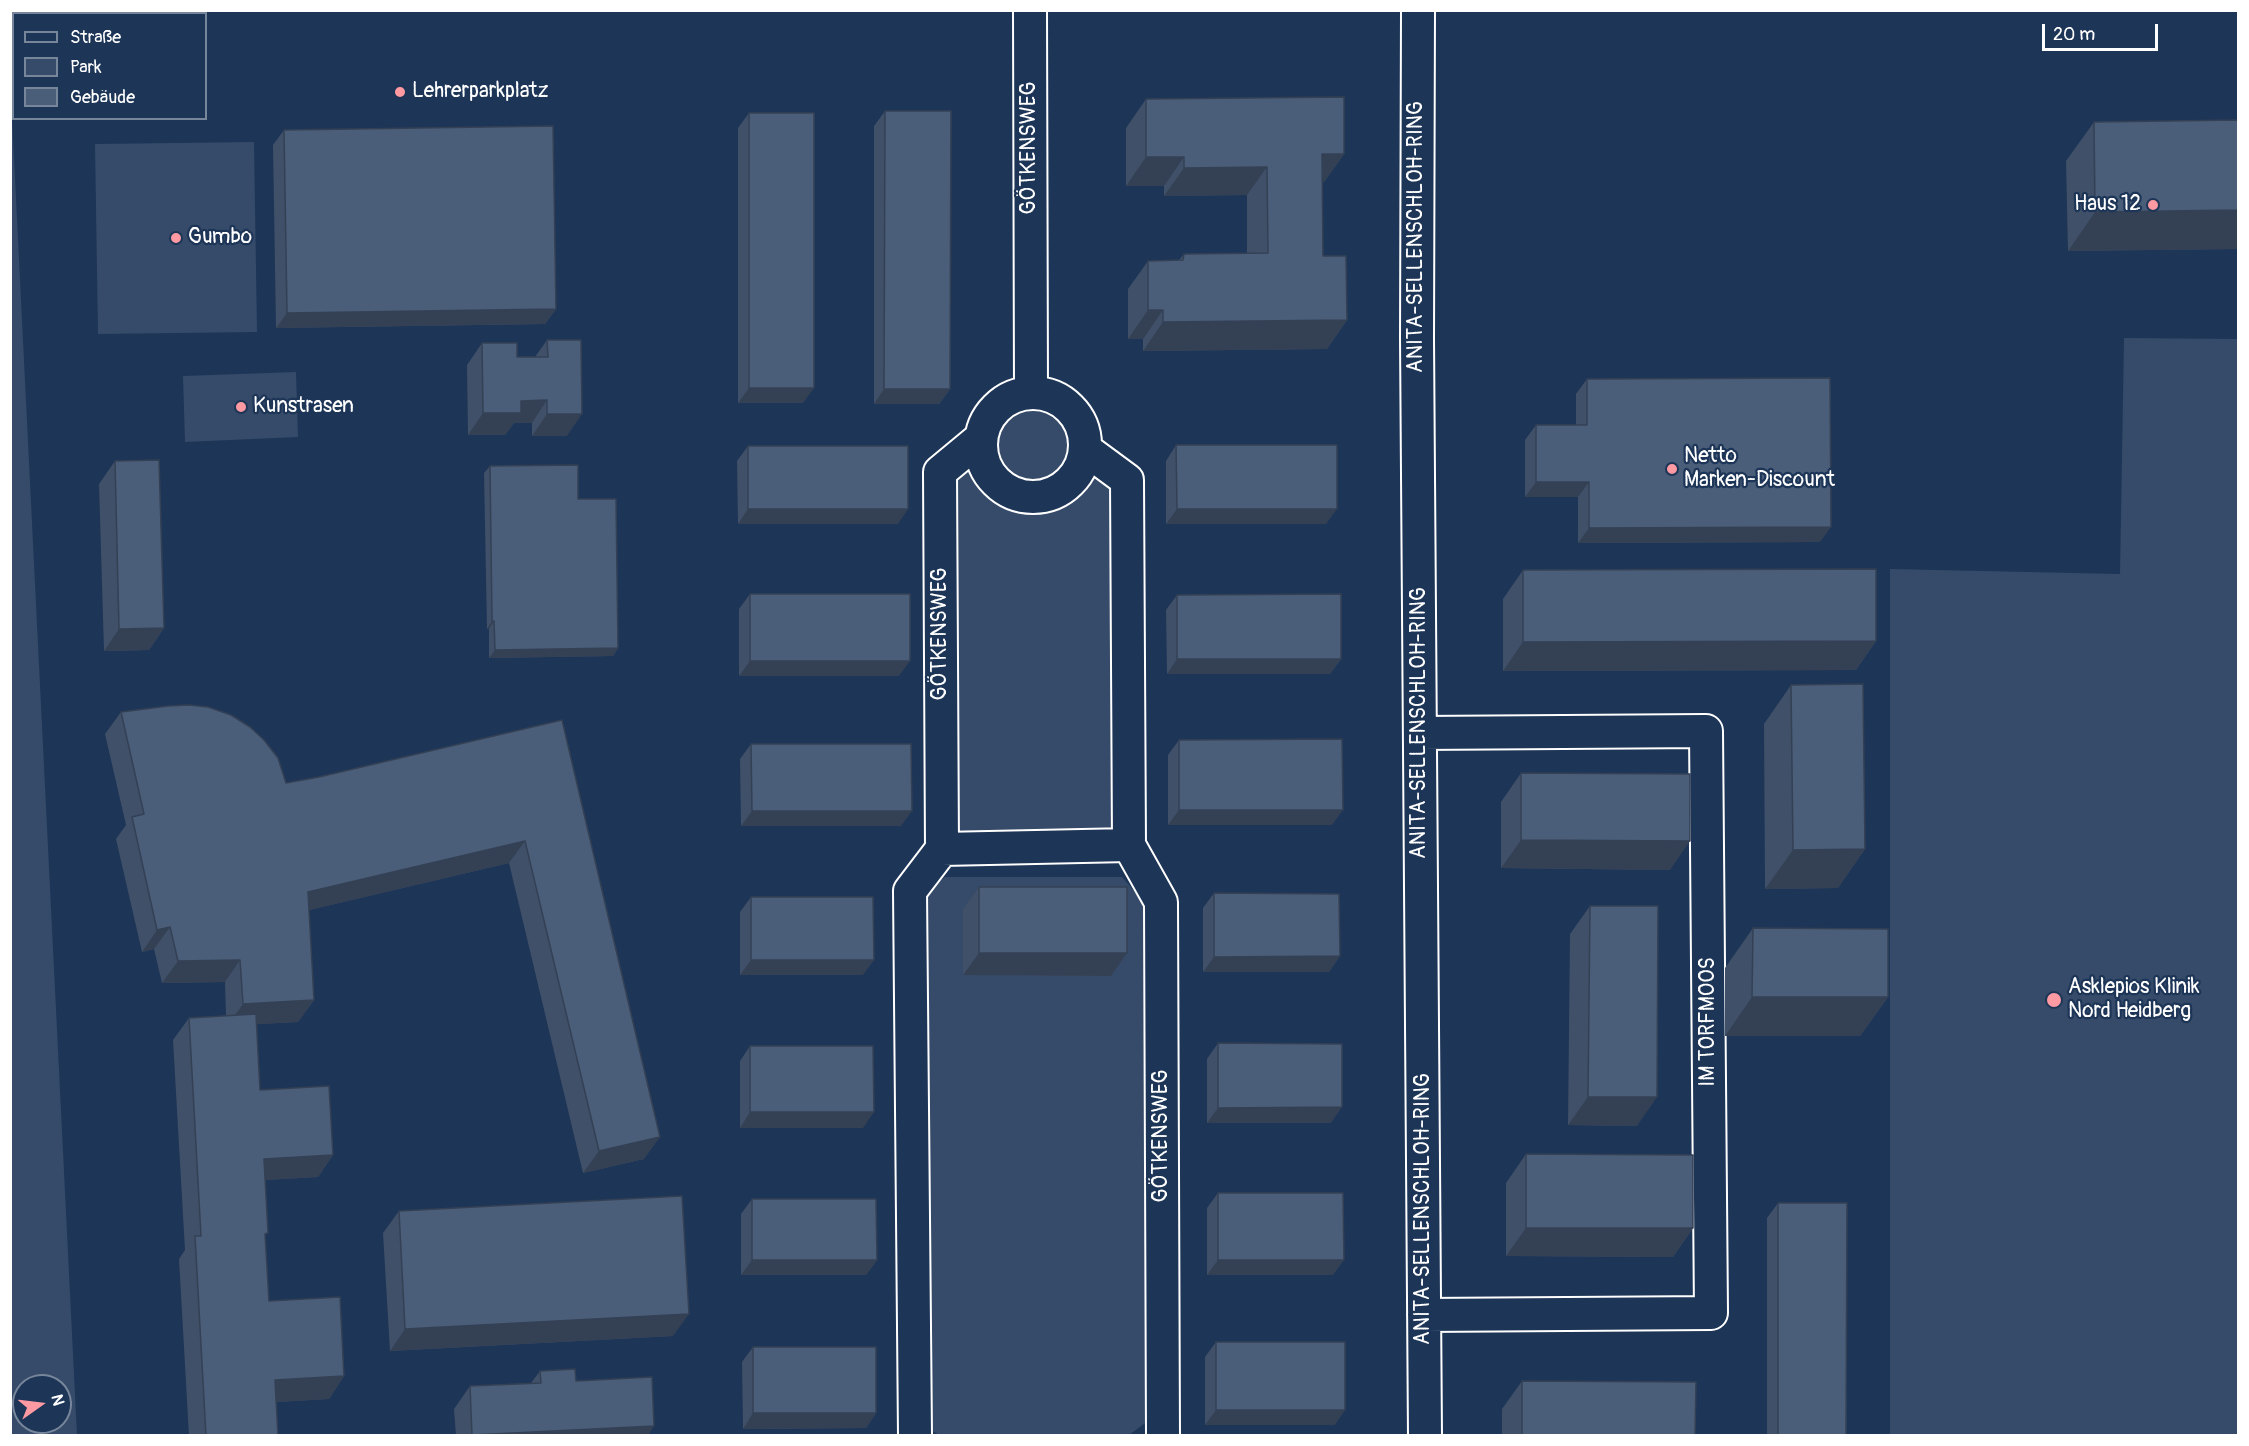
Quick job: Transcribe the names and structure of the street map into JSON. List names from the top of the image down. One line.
{"streets":{"street":["GÖTKENSWEG","ANITA-SELLENSCHLOH-RING","IM TORFMOOS"]},"crossings":[["ANITA-SELLENSCHLOH-RING","IM TORFMOOS"]],"places":["Lehrerparkplatz","Haus 12","Gumbo","Kunstrasen","Netto Marken-Discount","Asklepios Klinik Nord Heidberg"],"legend":["Straße","Park","Gebäude"],"scale_bar":"20 m","north":"right"}
